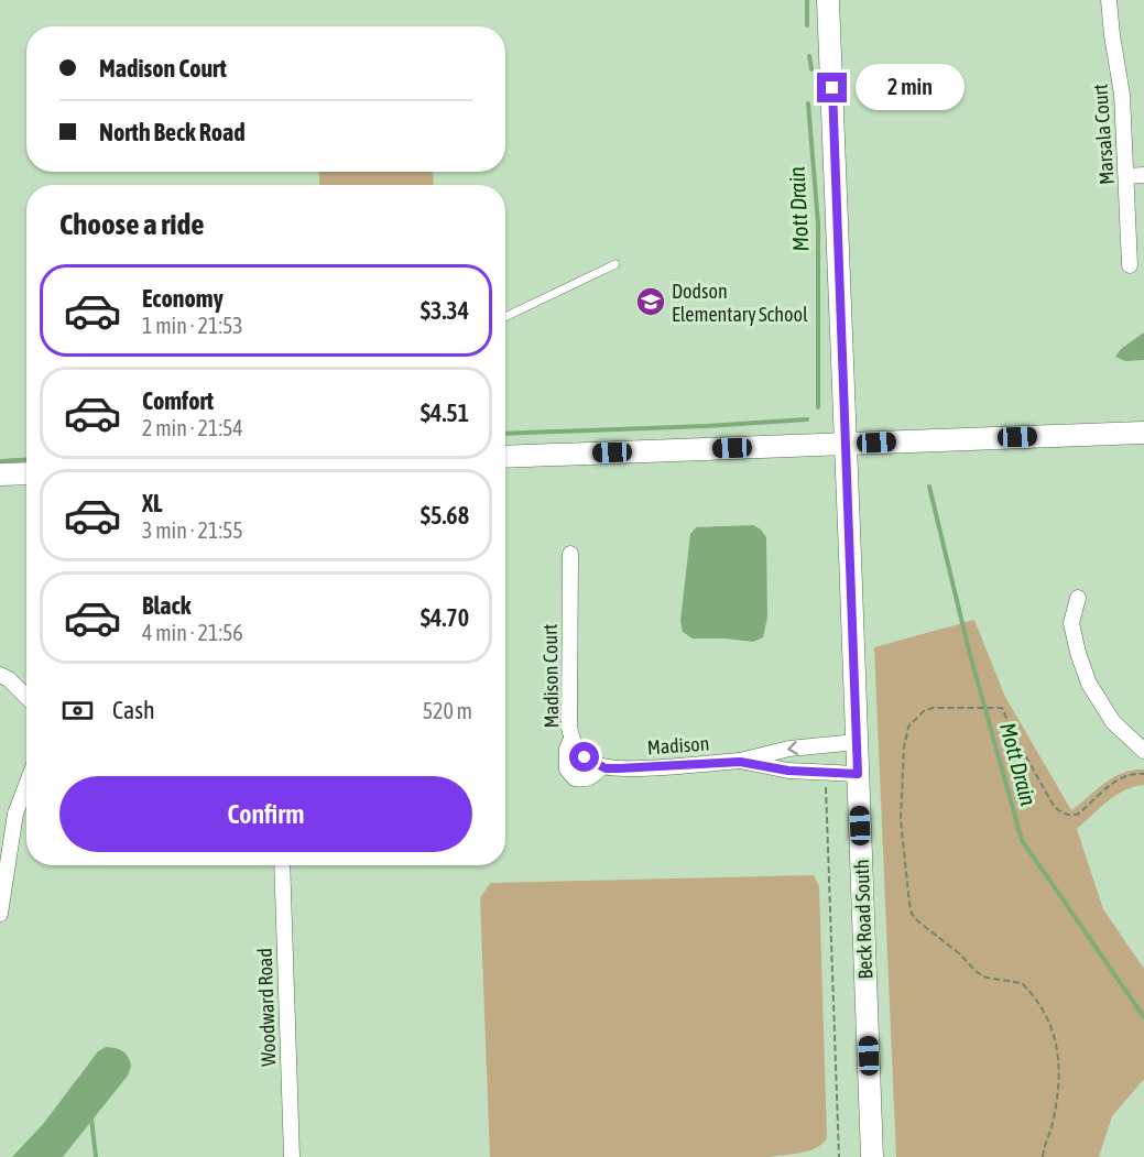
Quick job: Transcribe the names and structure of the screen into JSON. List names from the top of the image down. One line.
{"streets":{"main road":["Beck Road South"],"street":["Marsala Court","Madison Court","Madison","Woodward Road"]},"crossings":[["Madison Court","Madison"],["Madison","Beck Road South"]],"water":["Mott Drain"],"places":{"school or university":["Dodson Elementary School"]},"page":{"banner":["Madison Court","North Beck Road"],"bubble":"2 min","heading":"Choose a ride","list":[{"name":"Economy","note":"1 min · 21:53","value":"$3.34"},{"name":"Comfort","note":"2 min · 21:54","value":"$4.51"},{"name":"XL","note":"3 min · 21:55","value":"$5.68"},{"name":"Black","note":"4 min · 21:56","value":"$4.70"}],"pay":["Cash","520 m"],"buttons":"Confirm"}}
